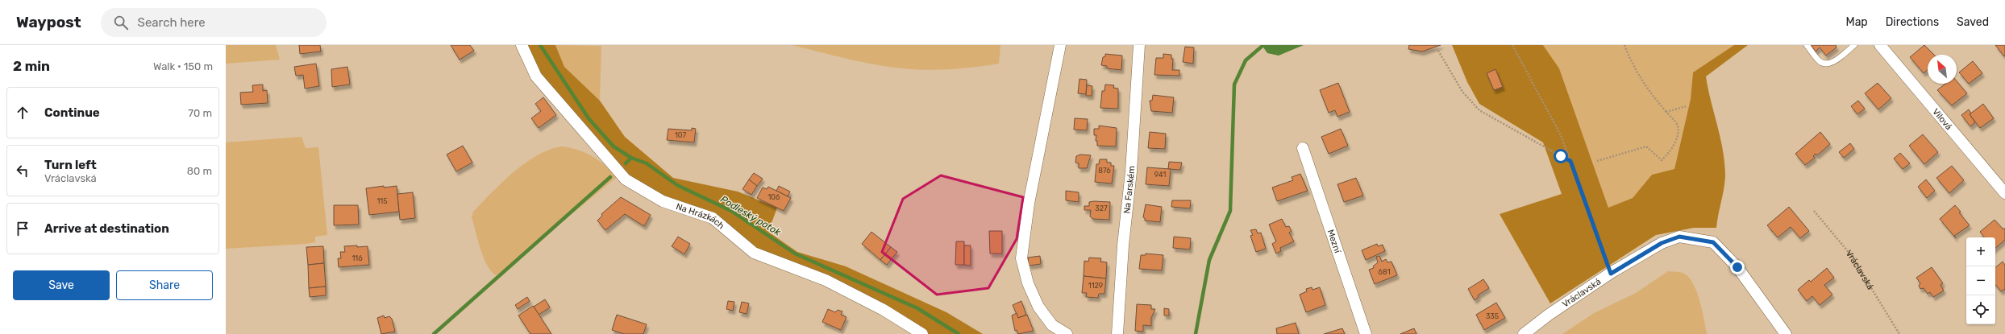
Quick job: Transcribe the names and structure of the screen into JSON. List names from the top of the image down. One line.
{"streets":{"street":["Vilová","Na Farském","Na Hrázkách","Mezní","Vráclavská"]},"water":["Podleský potok"],"house_numbers":["107","876","941","106","115","327","116","681","1129","335"],"north":"top left","page":{"header":"Waypost","search":"Search here","nav":["Map","Directions","Saved"],"heading":["2 min","Walk · 150 m"],"list":[["Continue","70 m"],["Turn left","Vráclavská","80 m"],"Arrive at destination"],"map_buttons":["+","−"],"buttons":["Save","Share"]}}
